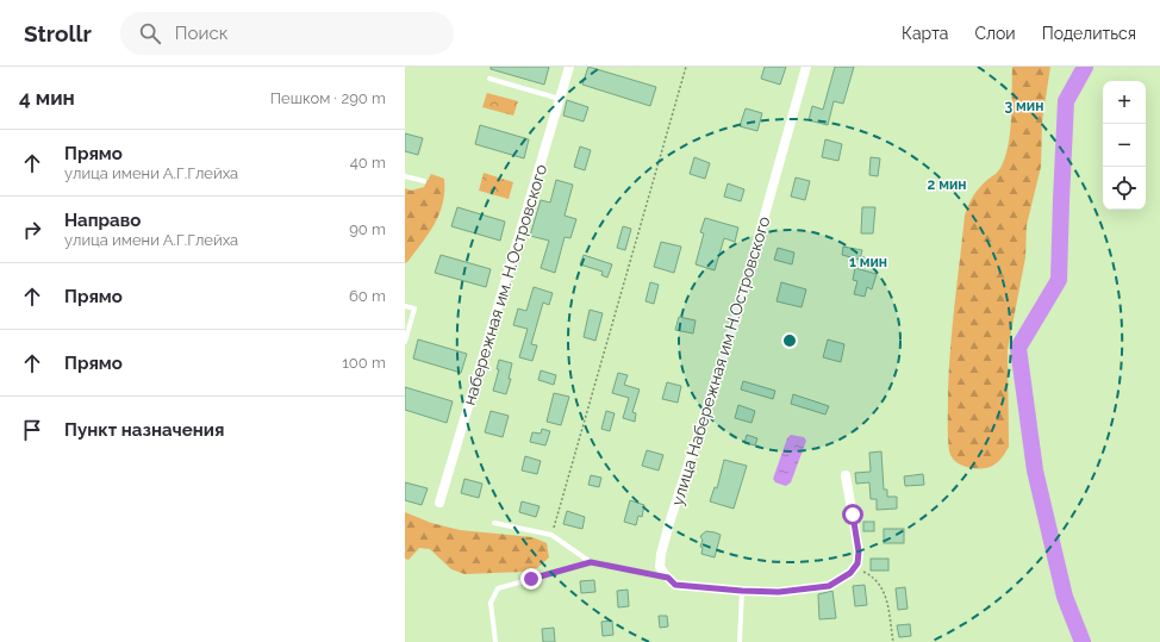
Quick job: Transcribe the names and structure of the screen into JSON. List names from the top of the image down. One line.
{"streets":{"street":["набережная им. Н.Островского","улица Набережная им Н.Островского"]},"page":{"header":"Strollr","search":"Поиск","nav":["Карта","Слои","Поделиться"],"heading":["4 мин","Пешком · 290 m"],"map_buttons":["+","−"],"list":[["Прямо","улица имени А.Г.Глейха","40 m"],["Направо","улица имени А.Г.Глейха","90 m"],["Прямо","60 m"],["Прямо","100 m"],"Пункт назначения"]},"rings":["3 мин","2 мин","1 мин"]}
